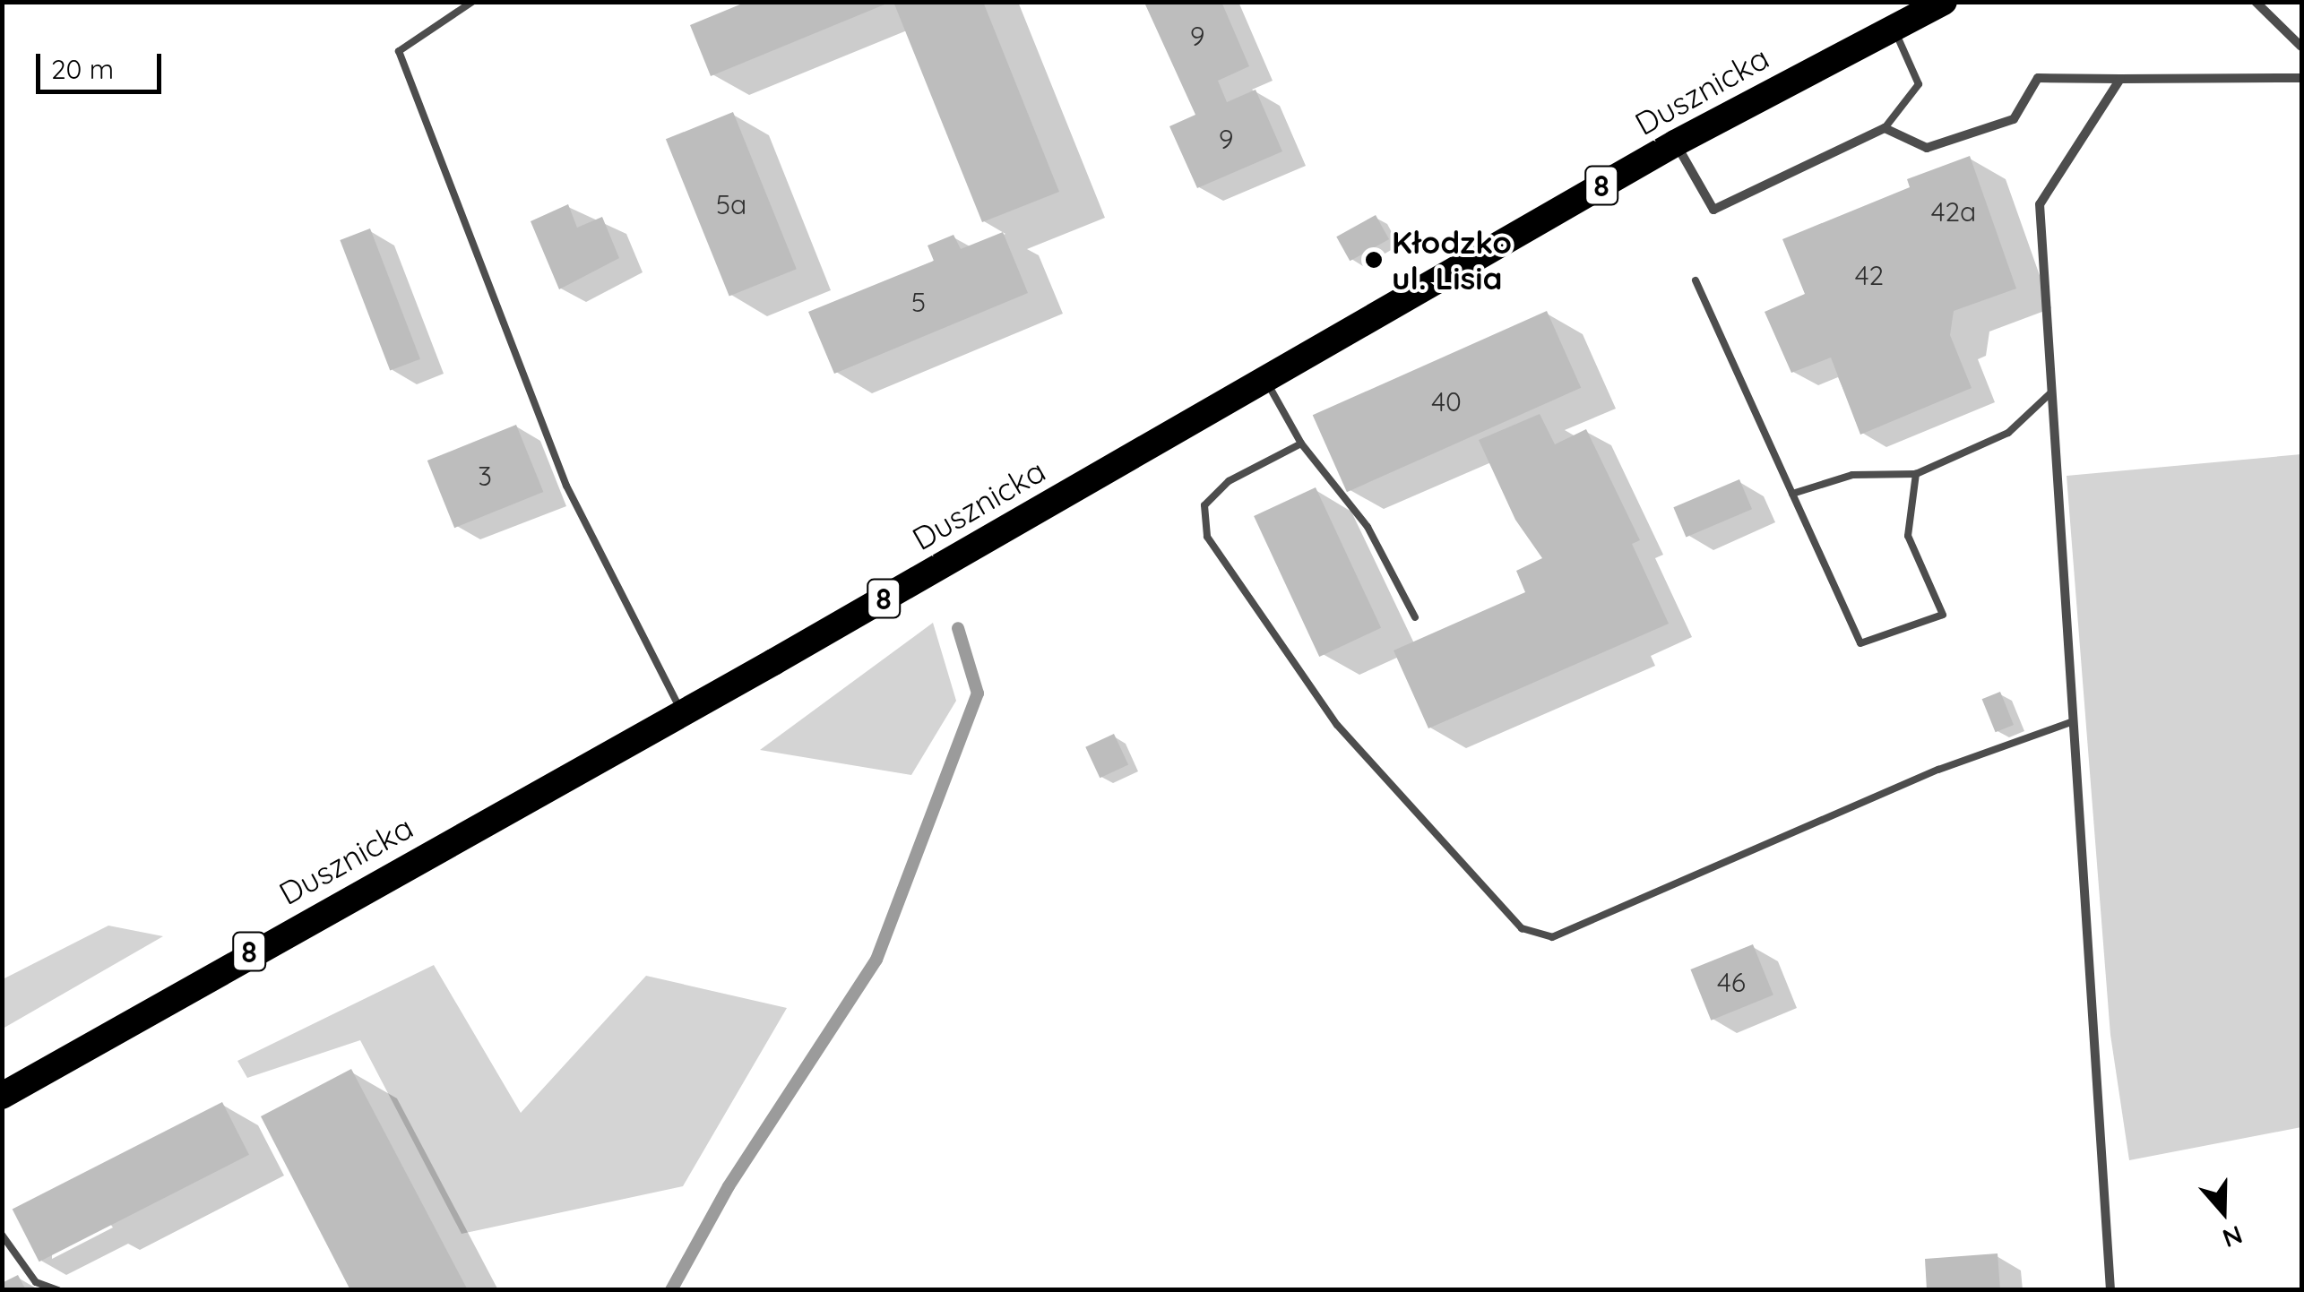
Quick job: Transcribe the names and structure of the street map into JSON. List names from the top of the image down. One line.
{"streets":{"highway":["Dusznicka","8"]},"places":["Kłodzko ul. Lisia"],"house_numbers":["9","9","5a","42a","42","5","40","3","46"],"scale_bar":"20 m","north":"bottom"}
